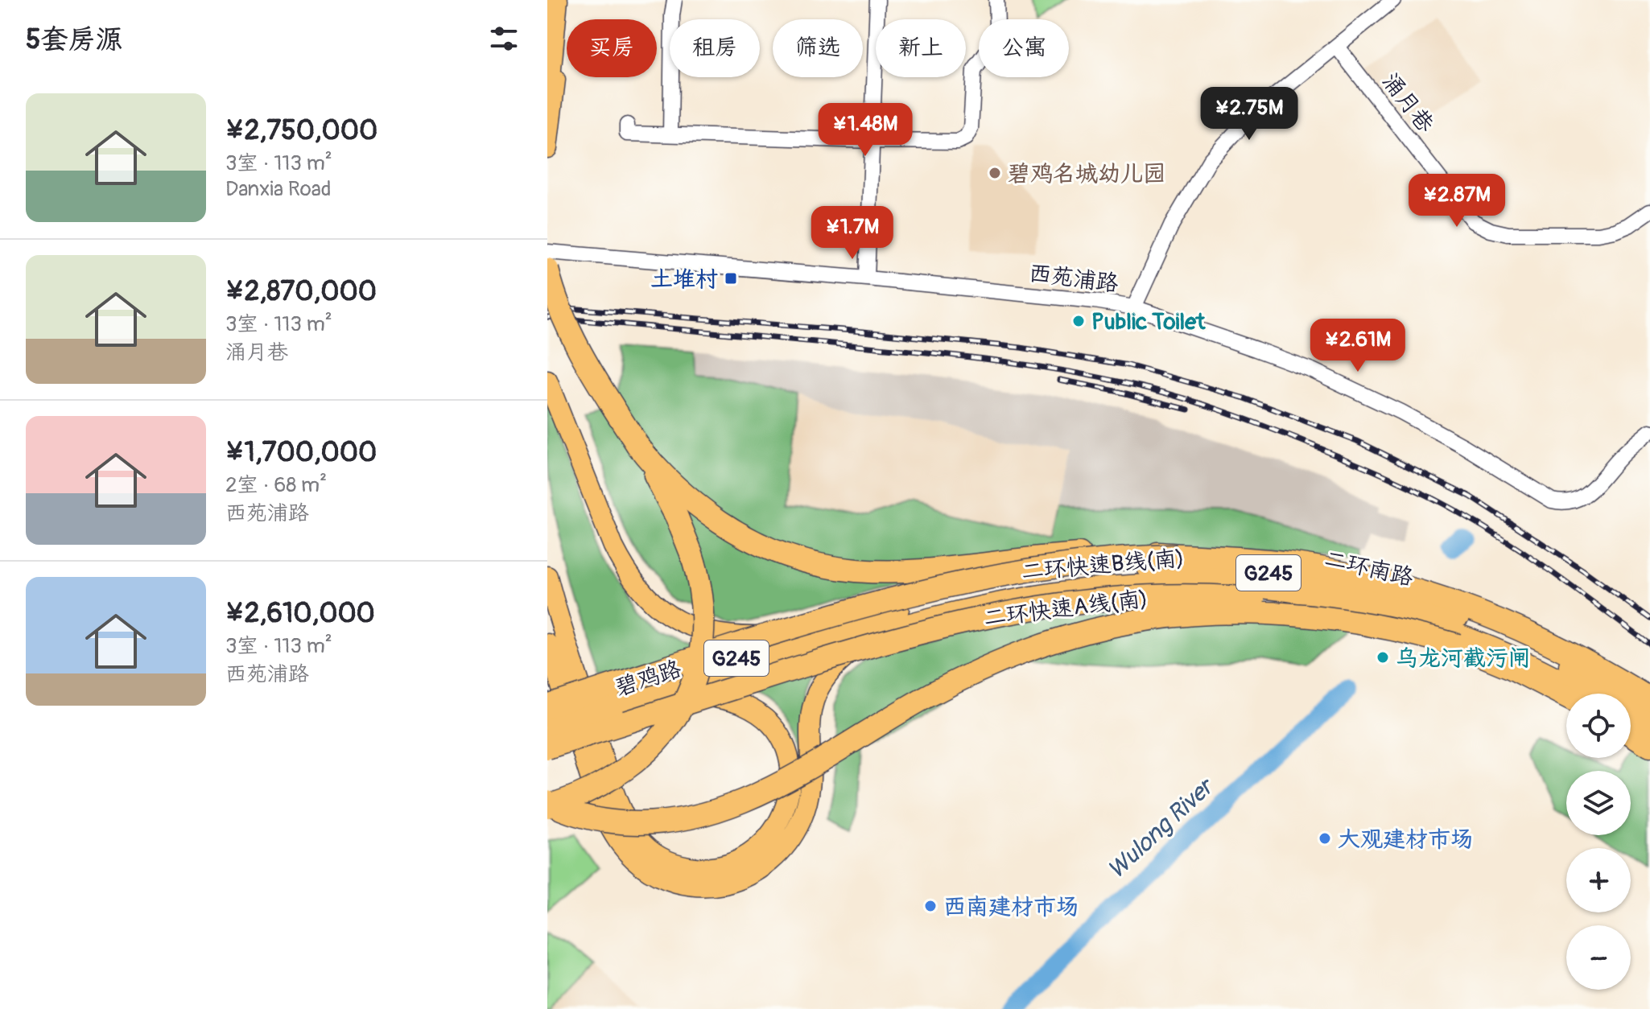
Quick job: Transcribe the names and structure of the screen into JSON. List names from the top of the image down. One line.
{"streets":{"highway":["二环快速B线(南)","二环快速A线(南)"],"main road":["二环南路","G245","碧鸡路"],"street":["涌月巷","西苑浦路"]},"crossings":[["二环南路","碧鸡路"],["二环快速A线(南)","碧鸡路"]],"water":["Wulong River"],"places":{"other":["碧鸡名城幼儿园","Public Toilet","乌龙河截污闸","大观建材市场","西南建材市场"],"transit":["土堆村"]},"page":{"heading":"5套房源","chip":["买房","租房","筛选","新上","公寓"],"list":[{"name":"¥2,750,000","note":"3室 · 113 m² · Danxia Road"},{"name":"¥2,870,000","note":"3室 · 113 m² · 涌月巷"},{"name":"¥1,700,000","note":"2室 · 68 m² · 西苑浦路"},{"name":"¥2,610,000","note":"3室 · 113 m² · 西苑浦路"}],"price":["¥2.75M","¥1.48M","¥2.87M","¥1.7M","¥2.61M"],"map_buttons":["+","−"]}}
